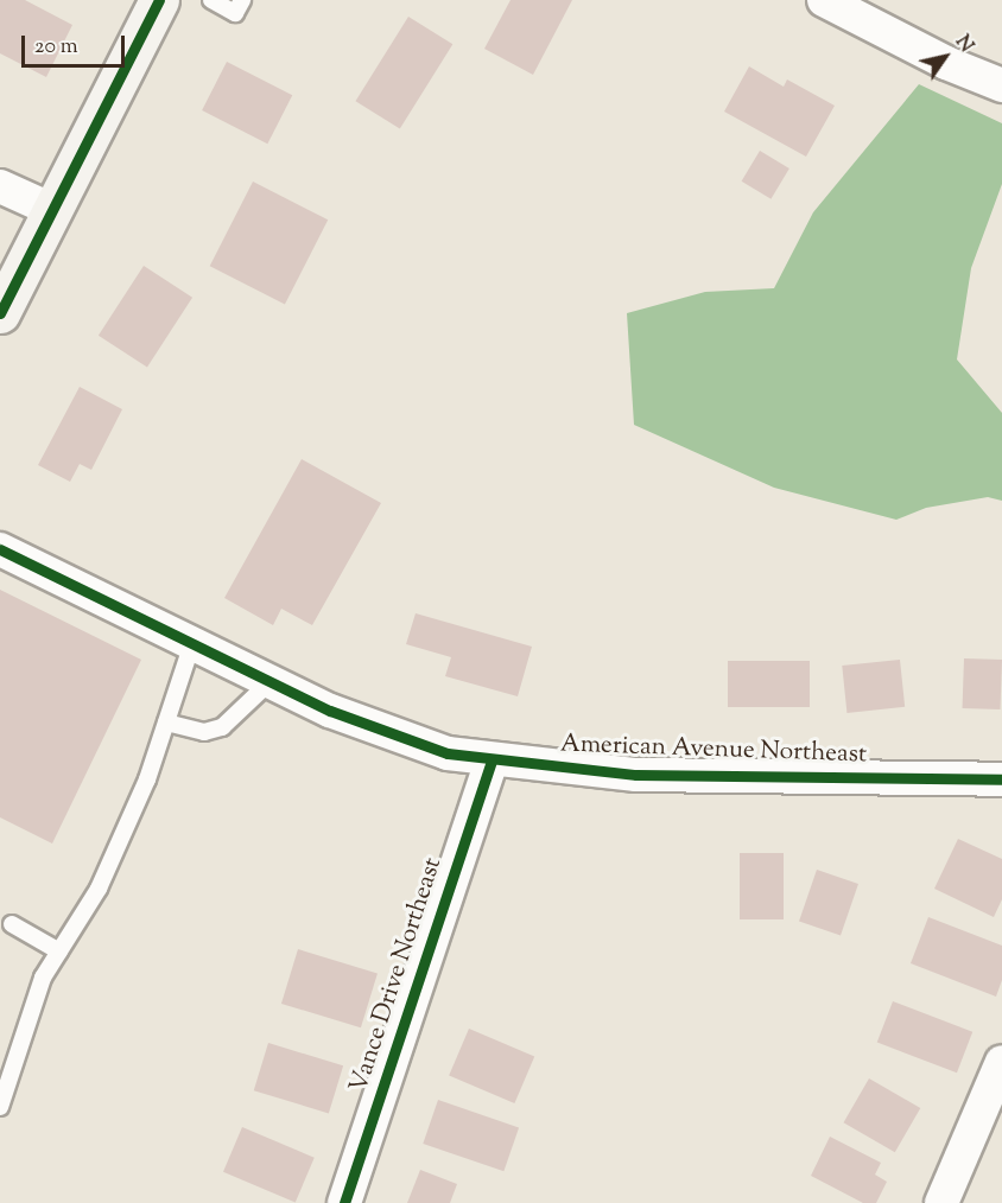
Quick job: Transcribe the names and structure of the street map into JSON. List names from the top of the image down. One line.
{"streets":{"street":["American Avenue Northeast","Vance Drive Northeast"]},"crossings":[["American Avenue Northeast","Vance Drive Northeast"]],"scale_bar":"20 m","north":"top right"}
